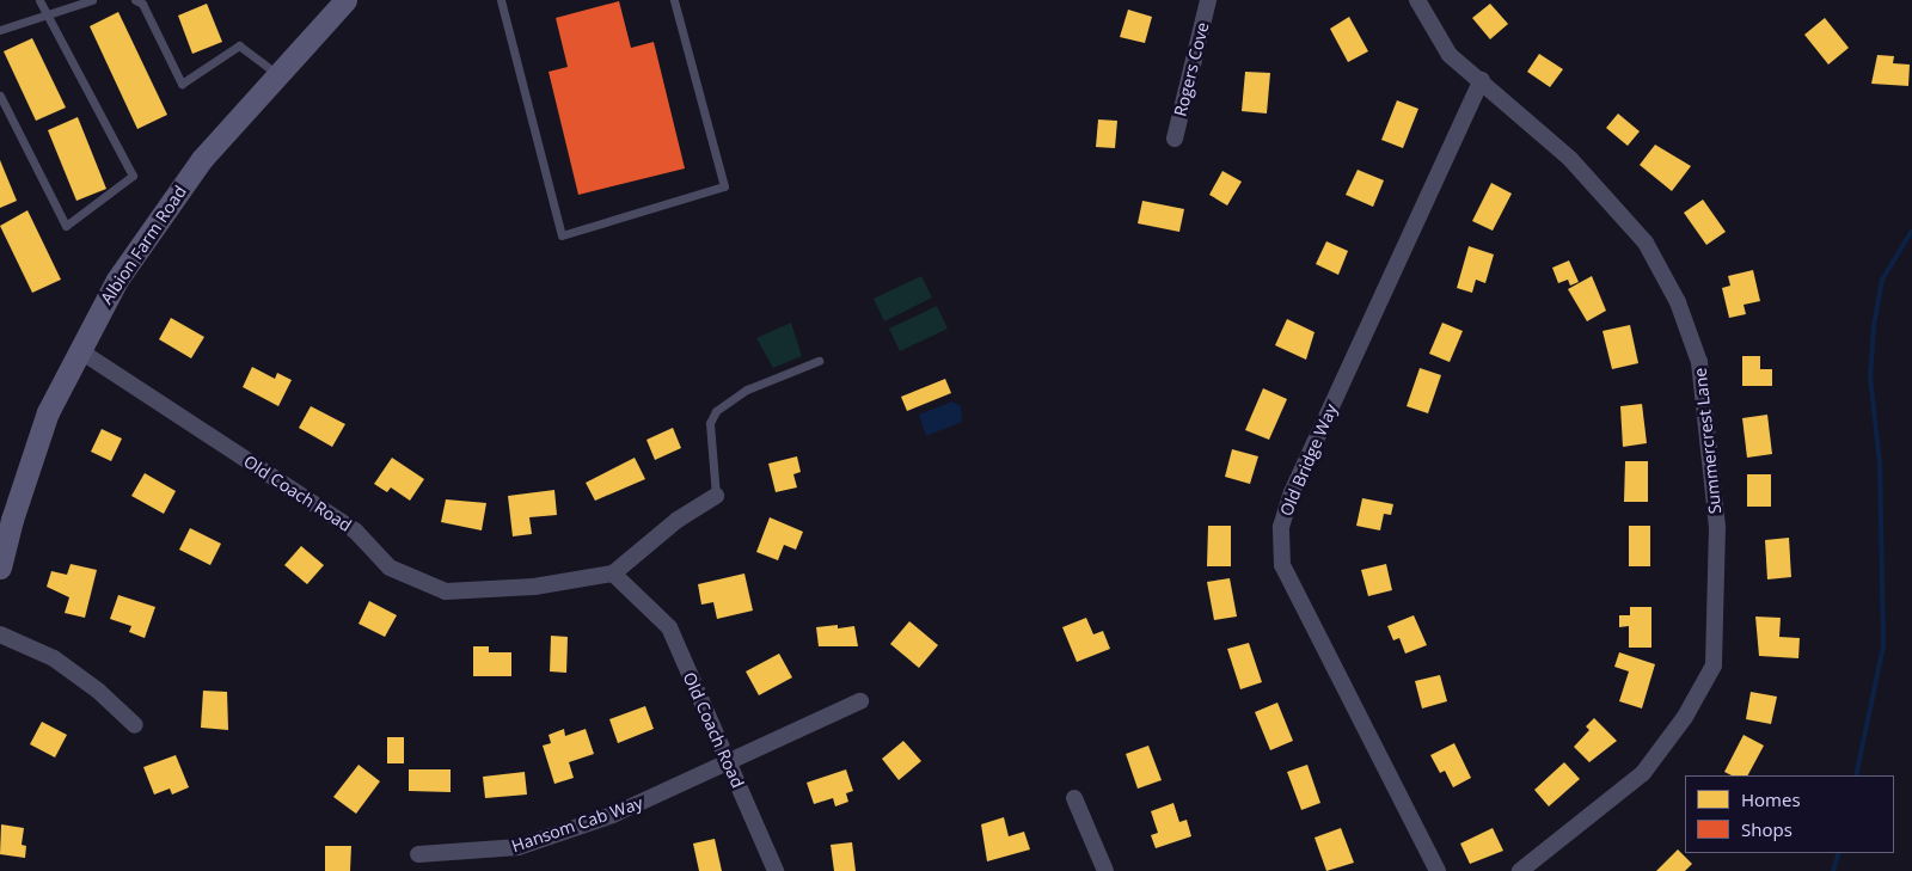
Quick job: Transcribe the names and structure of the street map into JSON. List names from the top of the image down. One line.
{"streets":{"street":["Rogers Cove","Albion Farm Road","Summercrest Lane","Old Bridge Way","Old Coach Road","Hansom Cab Way"]},"crossings":[["Albion Farm Road","Old Coach Road"],["Summercrest Lane","Old Bridge Way"],["Old Coach Road","Hansom Cab Way"]],"legend":["Homes","Shops"]}
